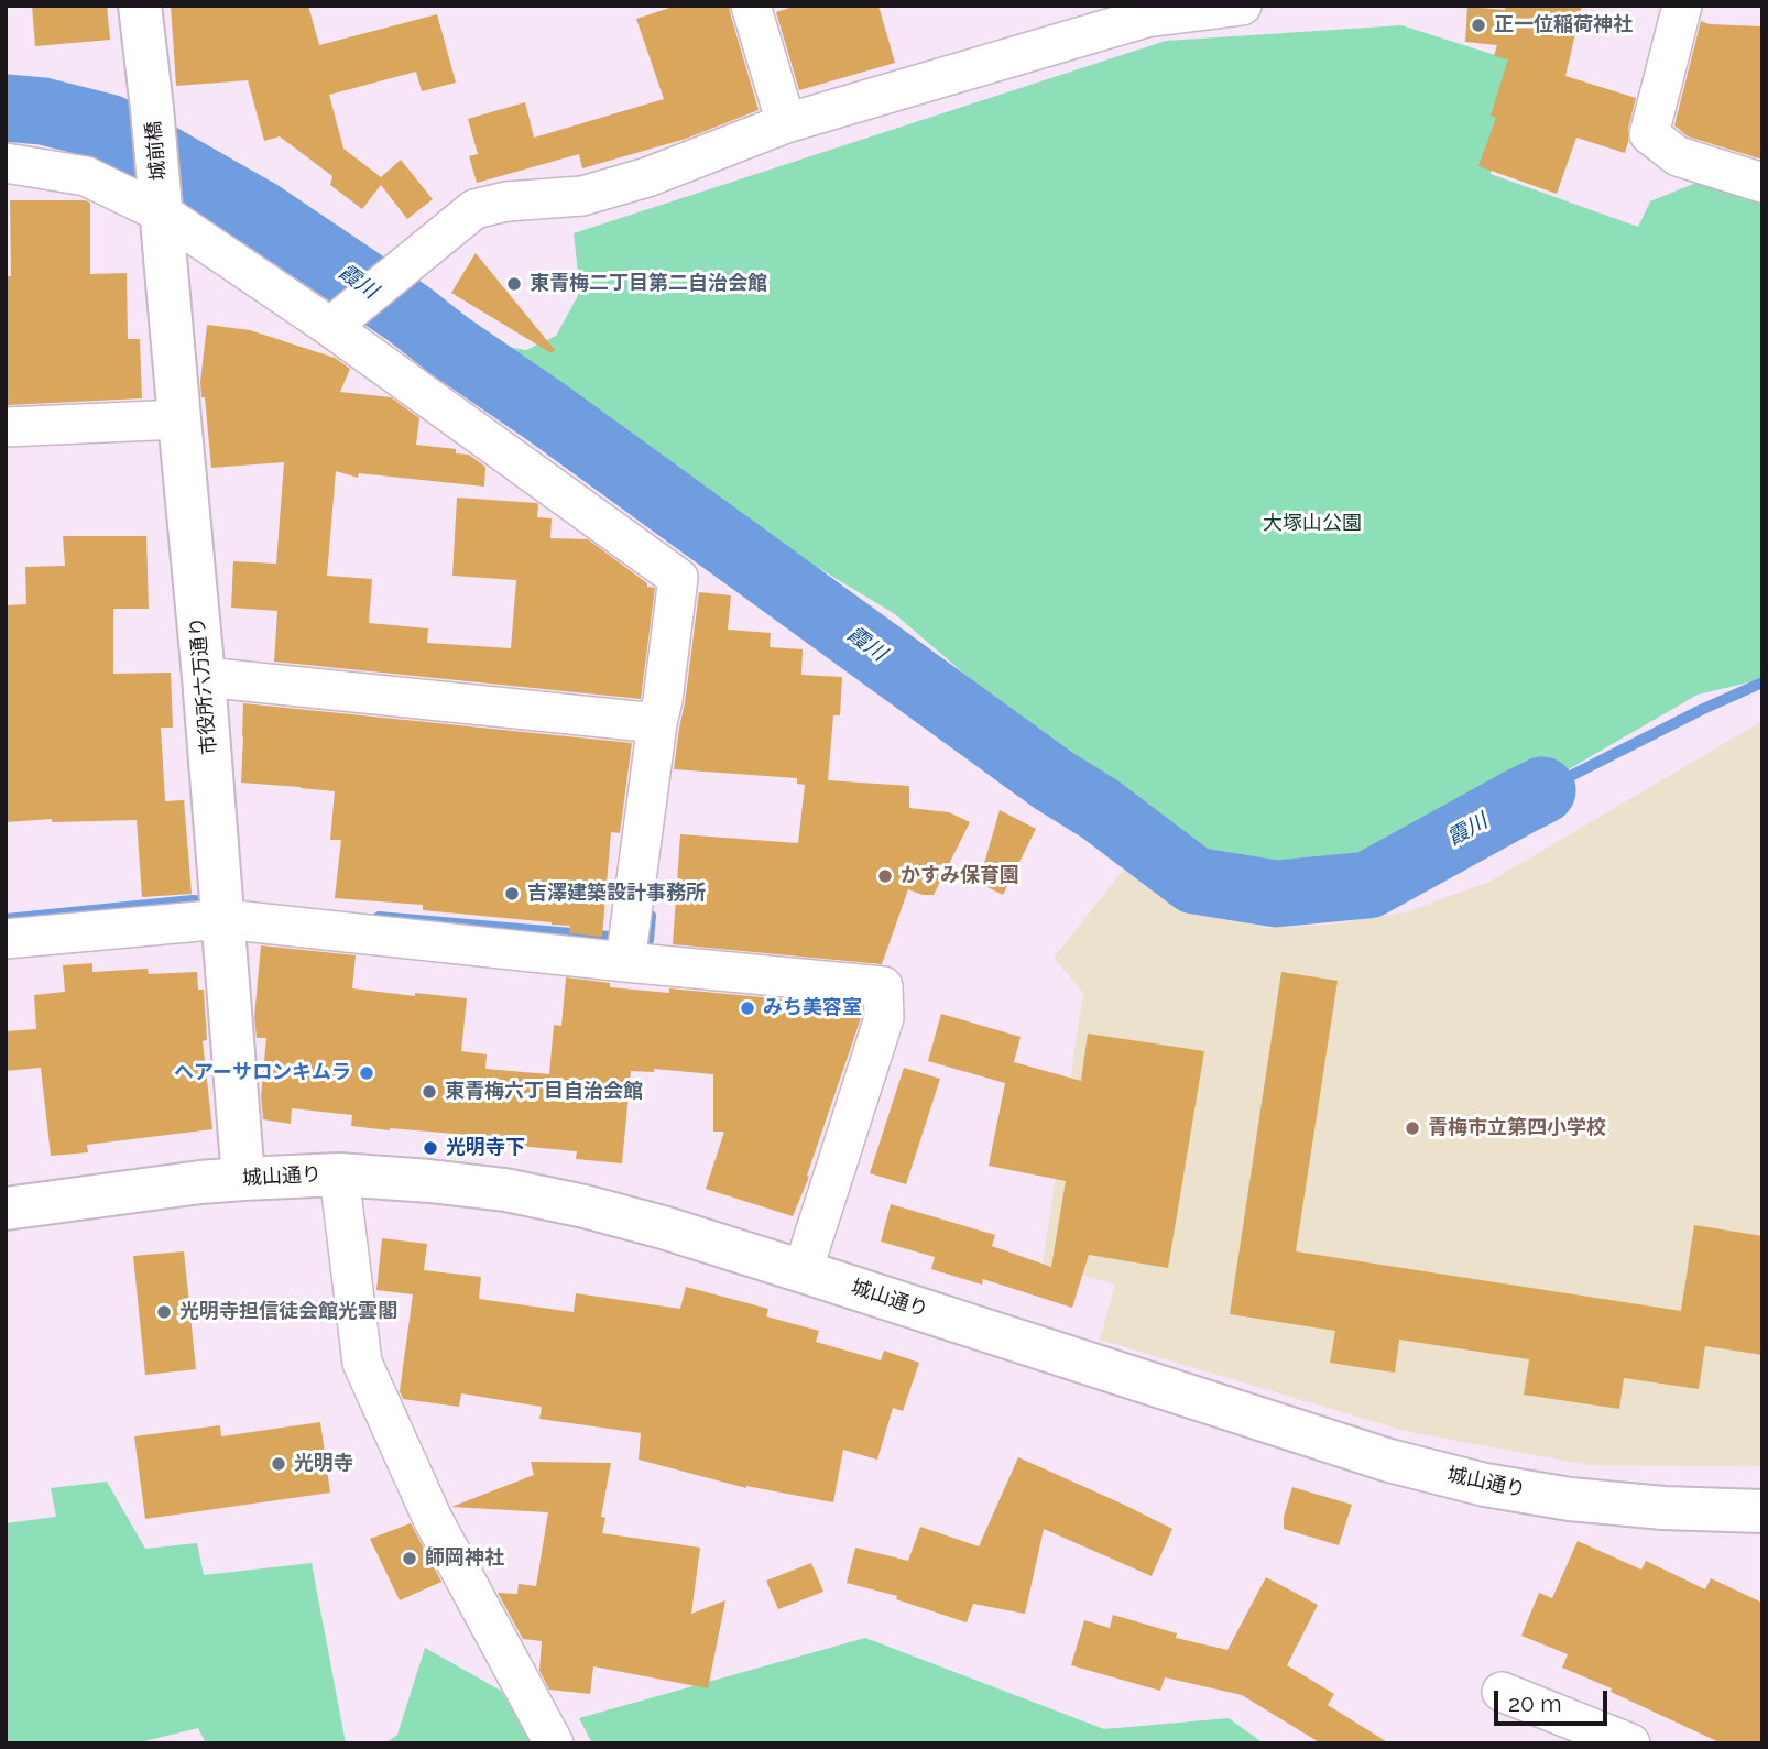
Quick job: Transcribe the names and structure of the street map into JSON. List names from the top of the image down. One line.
{"streets":{"street":["城前橋","市役所六万通り","城山通り"]},"crossings":[["城前橋","市役所六万通り"],["市役所六万通り","城山通り"]],"water":["霞川"],"parks":["大塚山公園"],"places":["正一位稲荷神社","東青梅二丁目第二自治会館","かすみ保育園","吉澤建築設計事務所","みち美容室","ヘアーサロンキムラ","東青梅六丁目自治会館","青梅市立第四小学校","光明寺下","光明寺担信徒会館光雲閣","光明寺","師岡神社"],"scale_bar":"20 m"}
